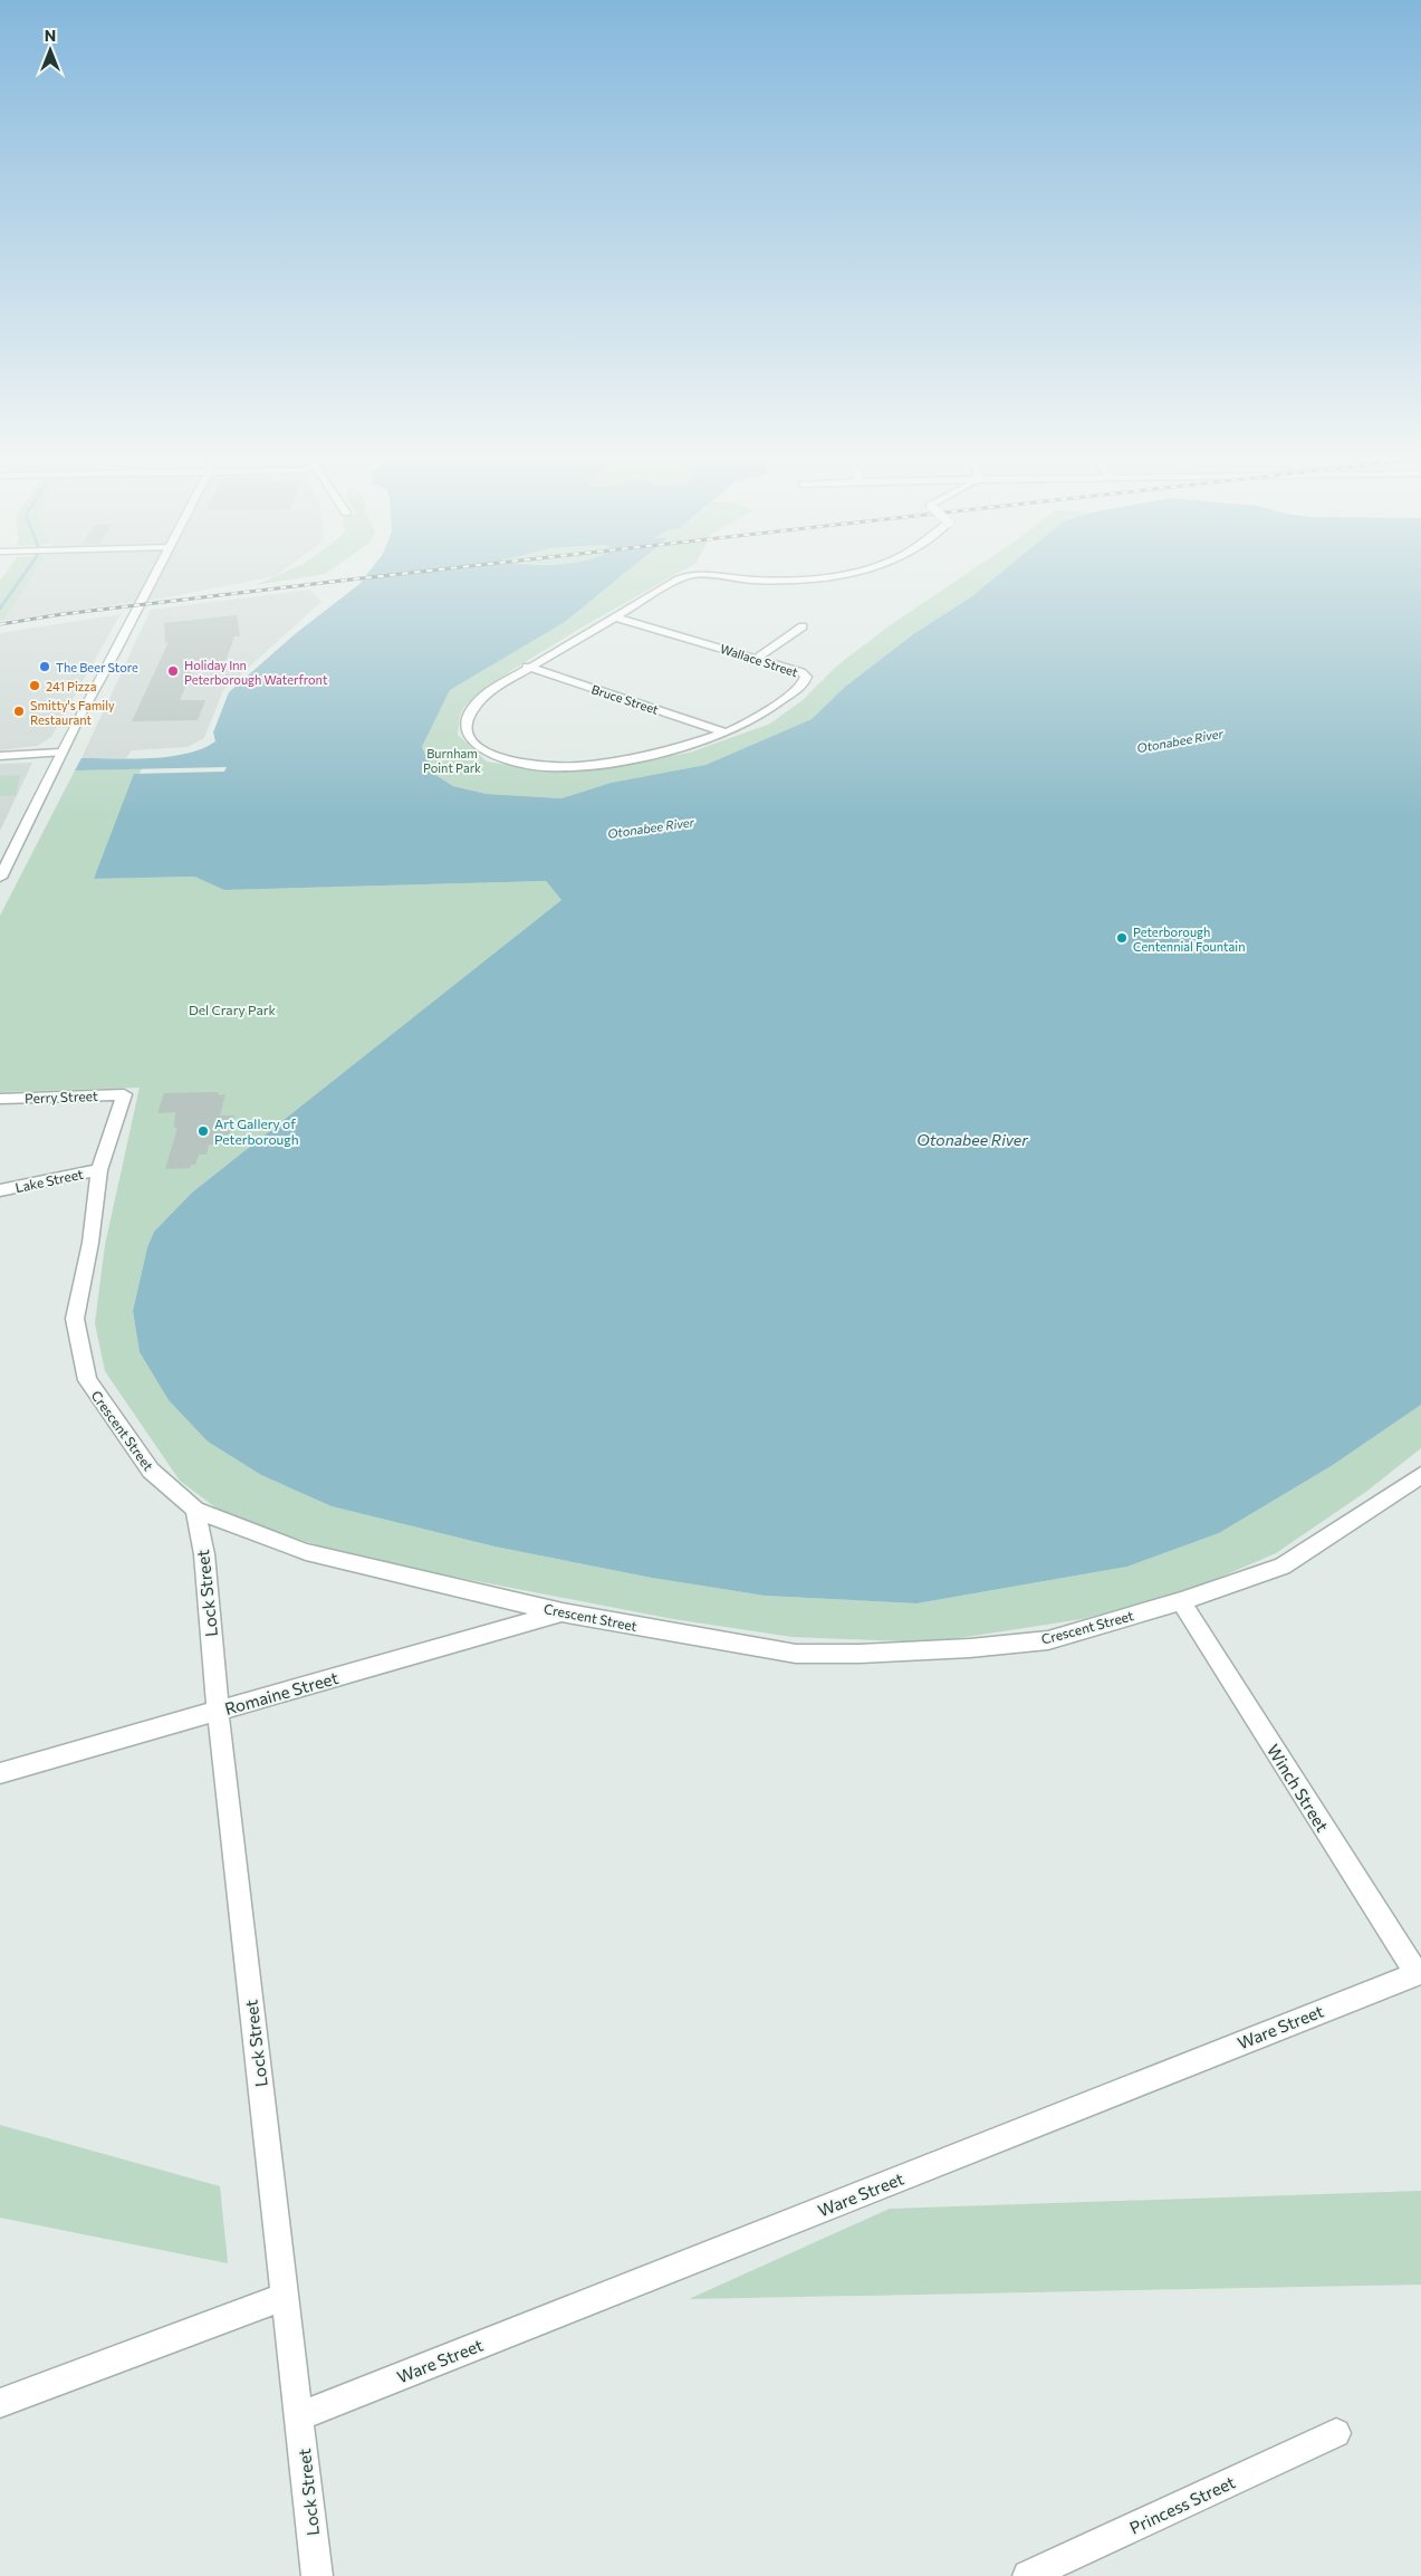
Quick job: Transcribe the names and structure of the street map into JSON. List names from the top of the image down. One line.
{"streets":{"street":["Wallace Street","Bruce Street","Perry Street","Lake Street","Crescent Street","Lock Street","Romaine Street","Winch Street","Ware Street","Princess Street"]},"crossings":[["Wallace Street","Bruce Street"],["Perry Street","Crescent Street"],["Lake Street","Crescent Street"],["Crescent Street","Lock Street"],["Crescent Street","Romaine Street"],["Crescent Street","Winch Street"],["Lock Street","Romaine Street"],["Lock Street","Ware Street"],["Winch Street","Ware Street"]],"water":["Otonabee River"],"parks":["Burnham Point Park","Del Crary Park"],"places":["The Beer Store","Holiday Inn Peterborough Waterfront","241 Pizza","Smitty's Family Restaurant","Peterborough Centennial Fountain","Art Gallery of Peterborough"],"north":"top"}
